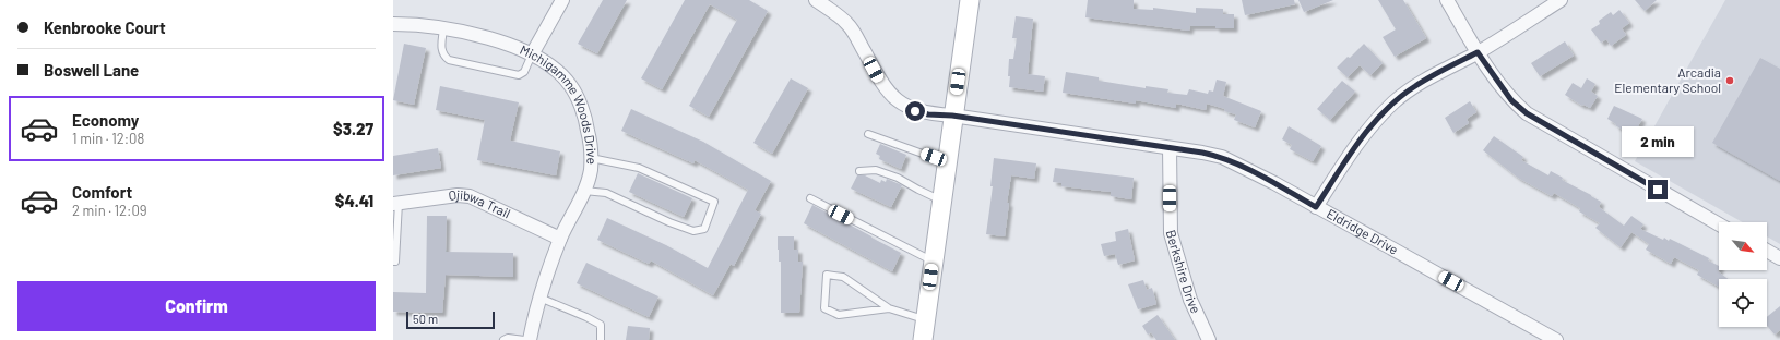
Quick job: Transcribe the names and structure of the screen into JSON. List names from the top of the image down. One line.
{"streets":{"street":["Michigamme Woods Drive","Ojibwa Trail","Eldridge Drive","Berkshire Drive"]},"crossings":[["Michigamme Woods Drive","Ojibwa Trail"],["Eldridge Drive","Berkshire Drive"]],"places":["Arcadia Elementary School"],"scale_bar":"50 m","north":"bottom right","page":{"banner":["Kenbrooke Court","Boswell Lane"],"list":[{"name":"Economy","note":"1 min · 12:08","value":"$3.27"},{"name":"Comfort","note":"2 min · 12:09","value":"$4.41"}],"bubble":"2 min","buttons":"Confirm","scale":"50 m"}}
